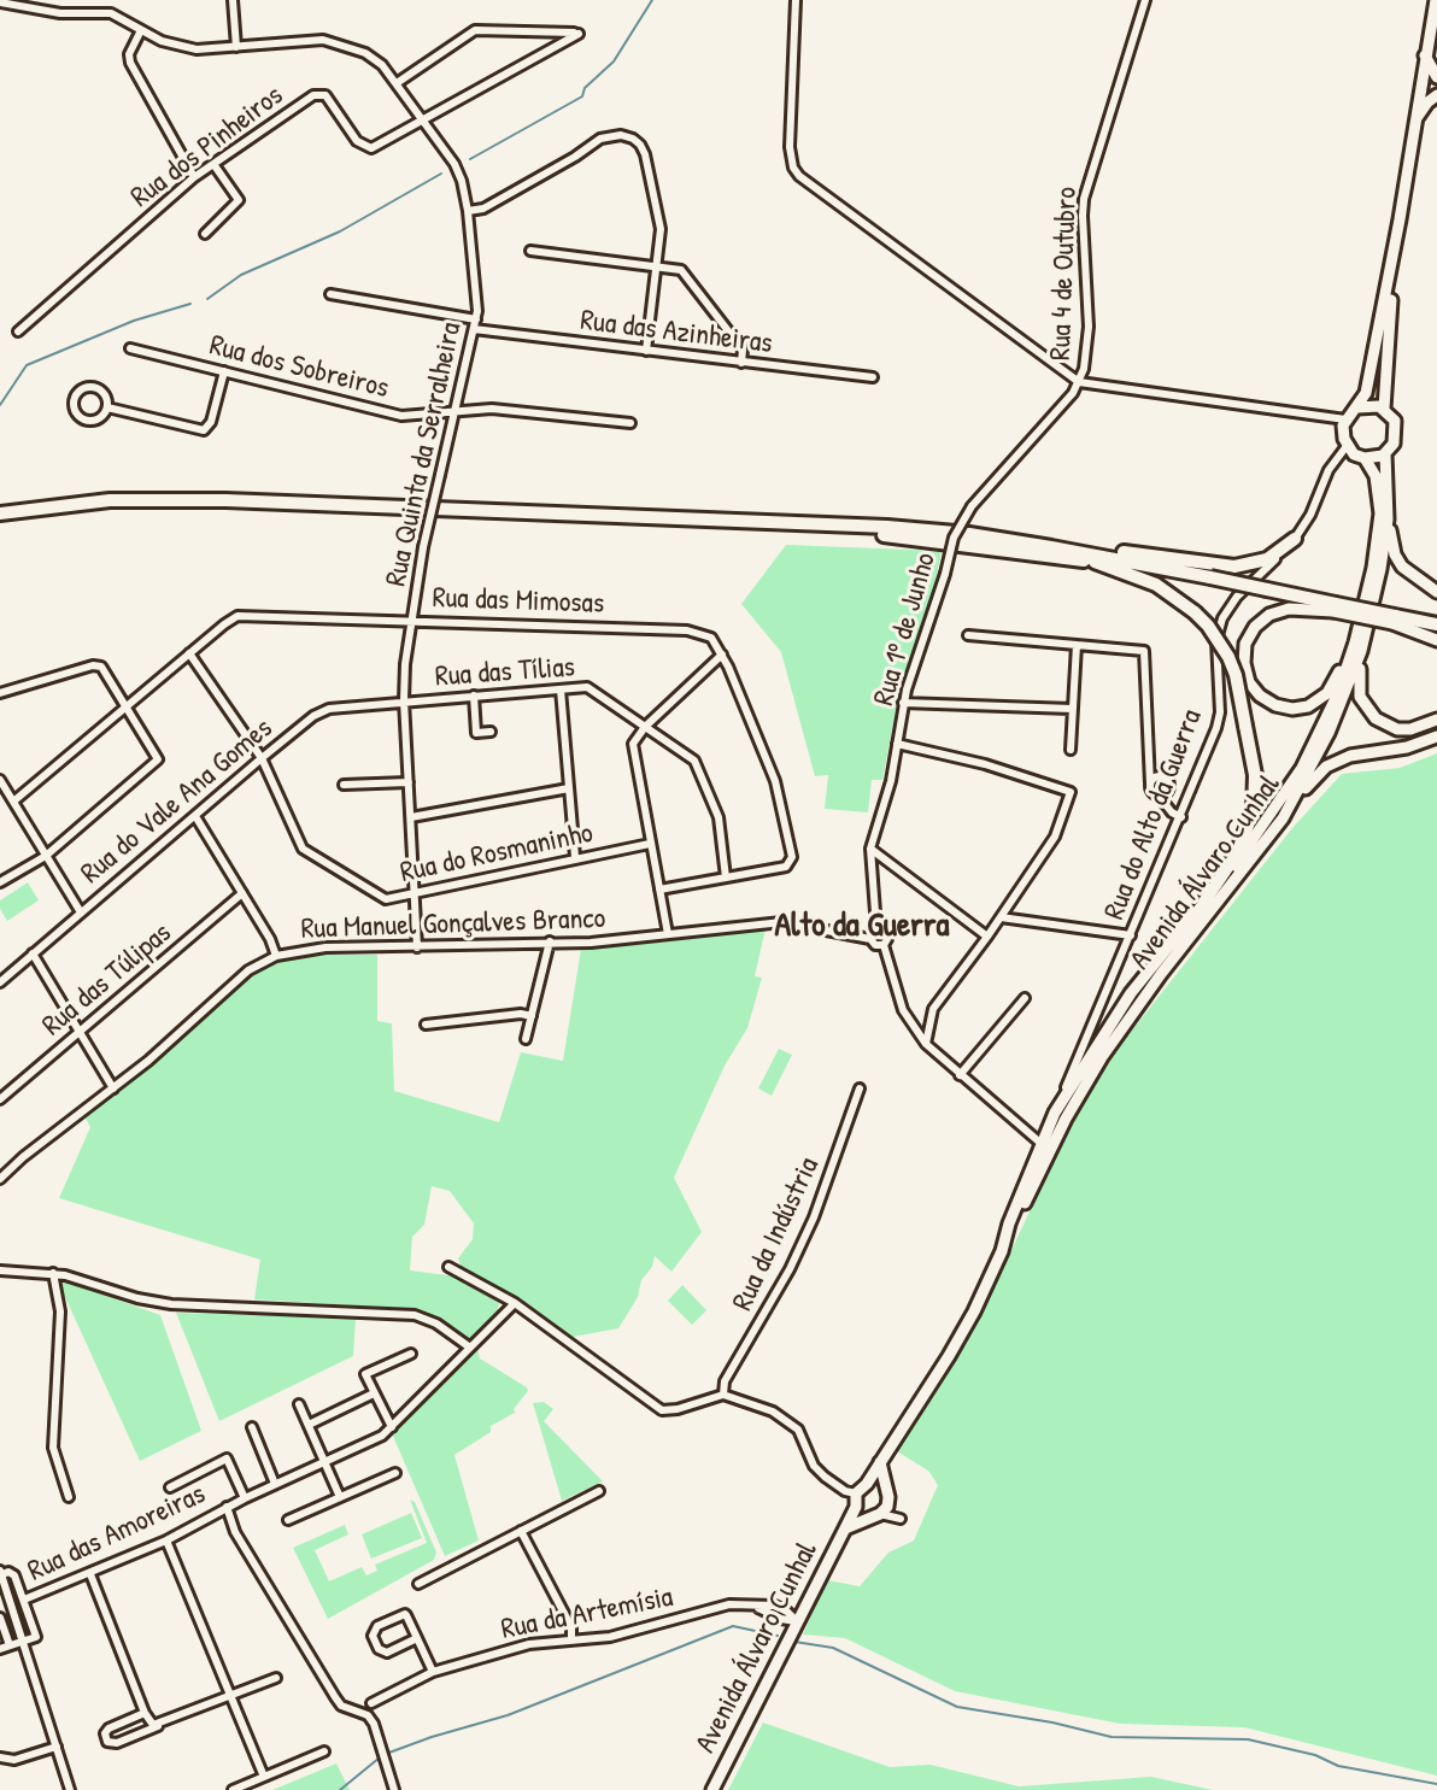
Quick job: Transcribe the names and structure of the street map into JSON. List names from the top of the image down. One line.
{"streets":{"main road":["Avenida Álvaro Cunhal"],"street":["Rua dos Pinheiros","Rua 4 de Outubro","Rua das Azinheiras","Rua dos Sobreiros","Rua Quinta da Serralheira","Rua das Mimosas","Rua 1º de Junho","Rua das Tílias","Rua do Vale Ana Gomes","Rua do Alto da Guerra","Rua do Rosmaninho","Rua Manuel Gonçalves Branco","Rua das Túlipas","Rua da Indústria","Rua das Amoreiras","Rua da Artemísia"]},"crossings":[["Rua dos Pinheiros","Rua Quinta da Serralheira"],["Rua 4 de Outubro","Rua 1º de Junho"],["Rua das Azinheiras","Rua Quinta da Serralheira"],["Rua dos Sobreiros","Rua Quinta da Serralheira"],["Rua Quinta da Serralheira","Rua das Mimosas"],["Rua Quinta da Serralheira","Rua das Tílias"],["Rua Quinta da Serralheira","Rua do Vale Ana Gomes"],["Rua Quinta da Serralheira","Rua do Rosmaninho"],["Rua Quinta da Serralheira","Rua Manuel Gonçalves Branco"],["Rua das Mimosas","Rua do Rosmaninho"],["Rua 1º de Junho","Rua Manuel Gonçalves Branco"],["Rua das Tílias","Rua do Vale Ana Gomes"],["Rua do Vale Ana Gomes","Rua do Rosmaninho"],["Rua do Alto da Guerra","Avenida Álvaro Cunhal"],["Avenida Álvaro Cunhal","Rua da Artemísia"]],"districts":["Alto da Guerra"]}
